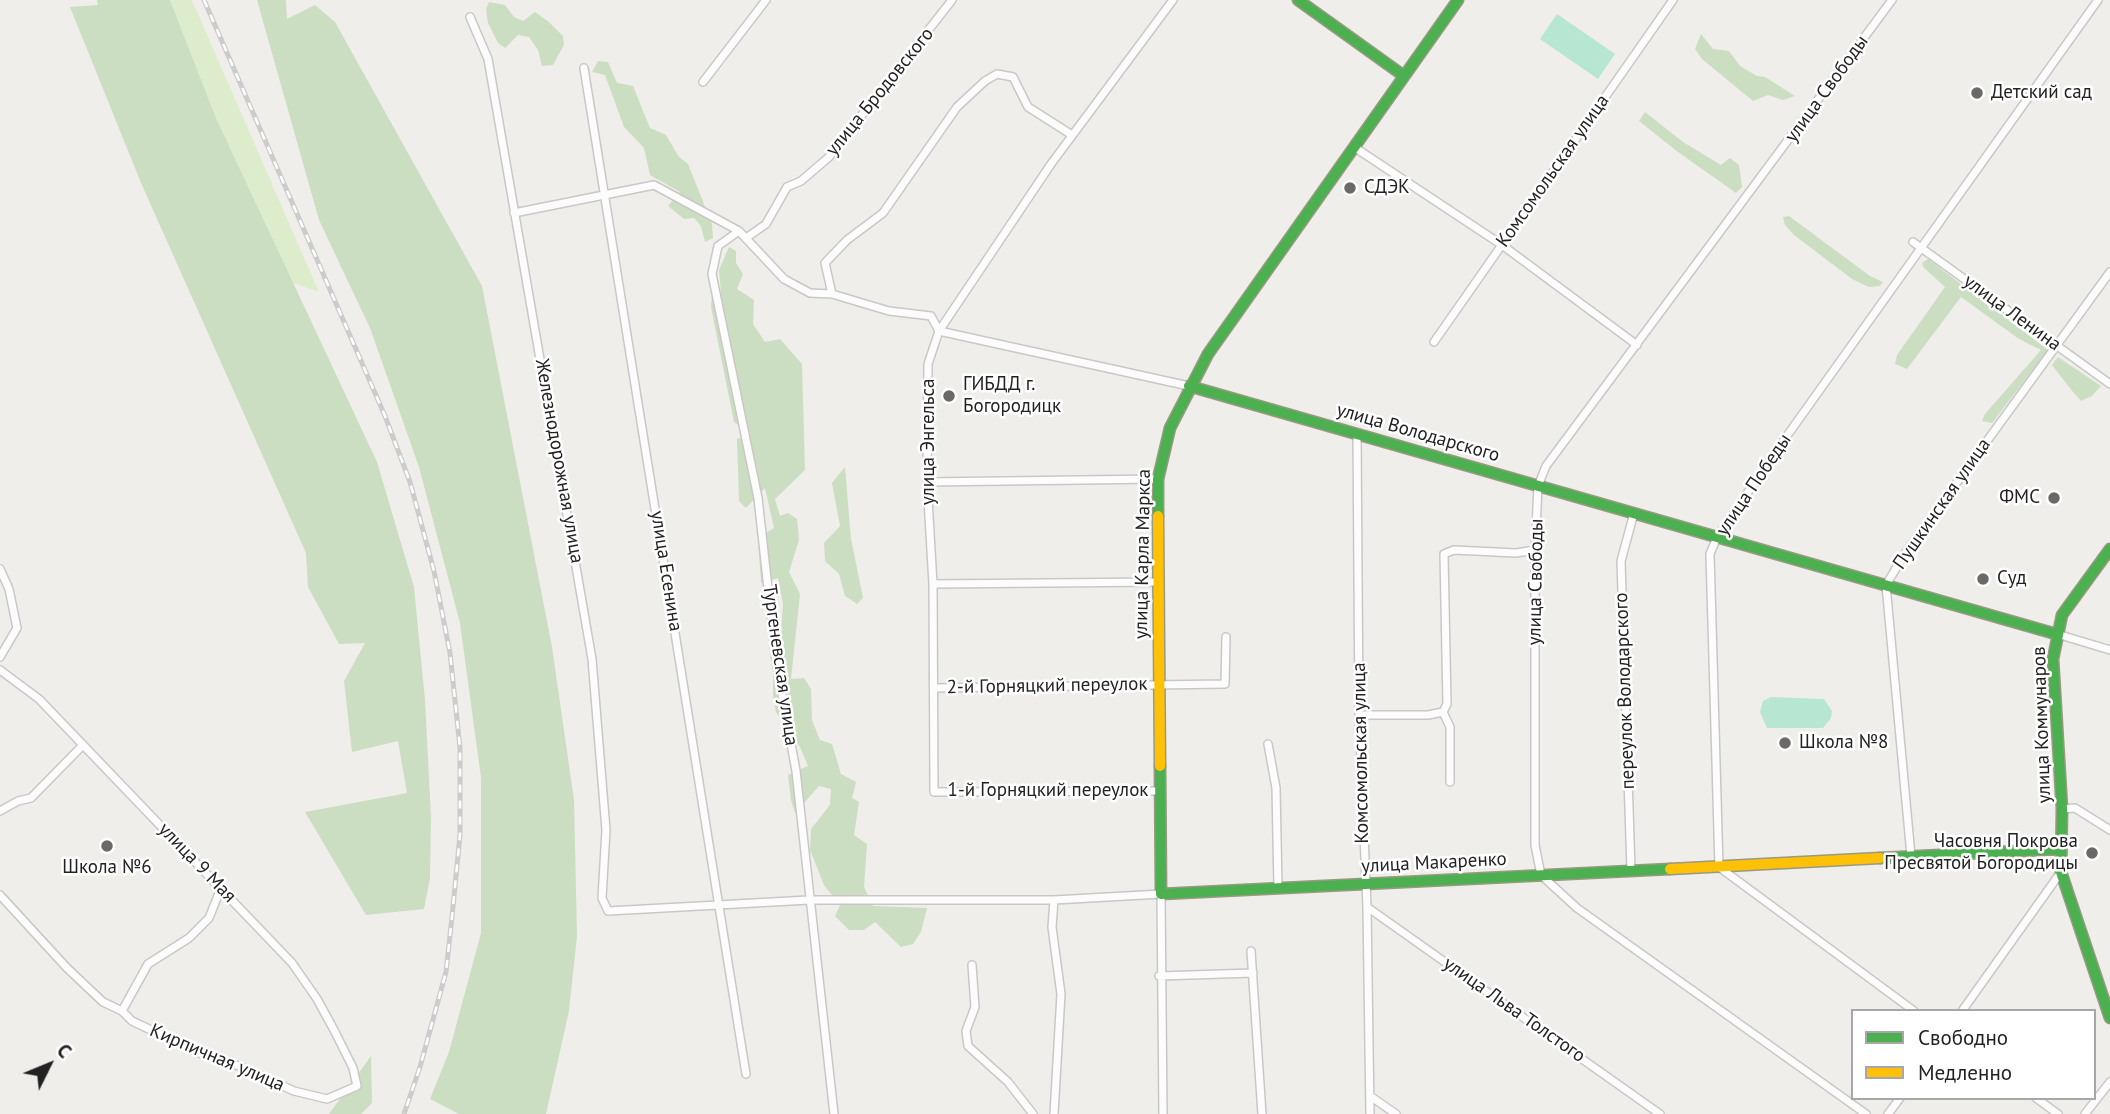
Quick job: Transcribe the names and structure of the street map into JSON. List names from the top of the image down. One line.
{"streets":{"main road":["улица Володарского","улица Карла Маркса","улица Коммунаров","улица Макаренко"],"street":["улица Свободы","улица Бродовского","Комсомольская улица","улица Ленина","улица Энгельса","Железнодорожная улица","улица Победы","Пушкинская улица","улица Есенина","Тургеневская улица","2-й Горняцкий переулок","переулок Володарского","1-й Горняцкий переулок","улица 9 Мая","улица Льва Толстого","Кирпичная улица"]},"crossings":[["улица Свободы","улица Володарского"],["улица Свободы","улица Макаренко"],["улица Бродовского","улица Володарского"],["Комсомольская улица","улица Володарского"],["Комсомольская улица","улица Макаренко"],["Комсомольская улица","улица Льва Толстого"],["улица Ленина","улица Победы"],["улица Ленина","Пушкинская улица"],["улица Володарского","улица Энгельса"],["улица Володарского","Железнодорожная улица"],["улица Володарского","улица Победы"],["улица Володарского","Пушкинская улица"],["улица Володарского","улица Карла Маркса"],["улица Володарского","улица Есенина"],["улица Володарского","Тургеневская улица"],["улица Володарского","переулок Володарского"],["улица Володарского","улица Коммунаров"],["улица Энгельса","2-й Горняцкий переулок"],["улица Энгельса","1-й Горняцкий переулок"],["Железнодорожная улица","улица Макаренко"],["улица Победы","улица Макаренко"],["Пушкинская улица","улица Макаренко"],["улица Карла Маркса","2-й Горняцкий переулок"],["улица Карла Маркса","1-й Горняцкий переулок"],["улица Карла Маркса","улица Макаренко"],["улица Есенина","улица Макаренко"],["Тургеневская улица","улица Макаренко"],["переулок Володарского","улица Макаренко"],["улица Коммунаров","улица Макаренко"],["улица 9 Мая","Кирпичная улица"]],"places":["Детский сад","СДЭК","ГИБДД г. Богородицк","ФМС","Суд","Школа №8","Школа №6","Часовня Покрова Пресвятой Богородицы"],"legend":["Свободно","Медленно"],"north":"top right"}
